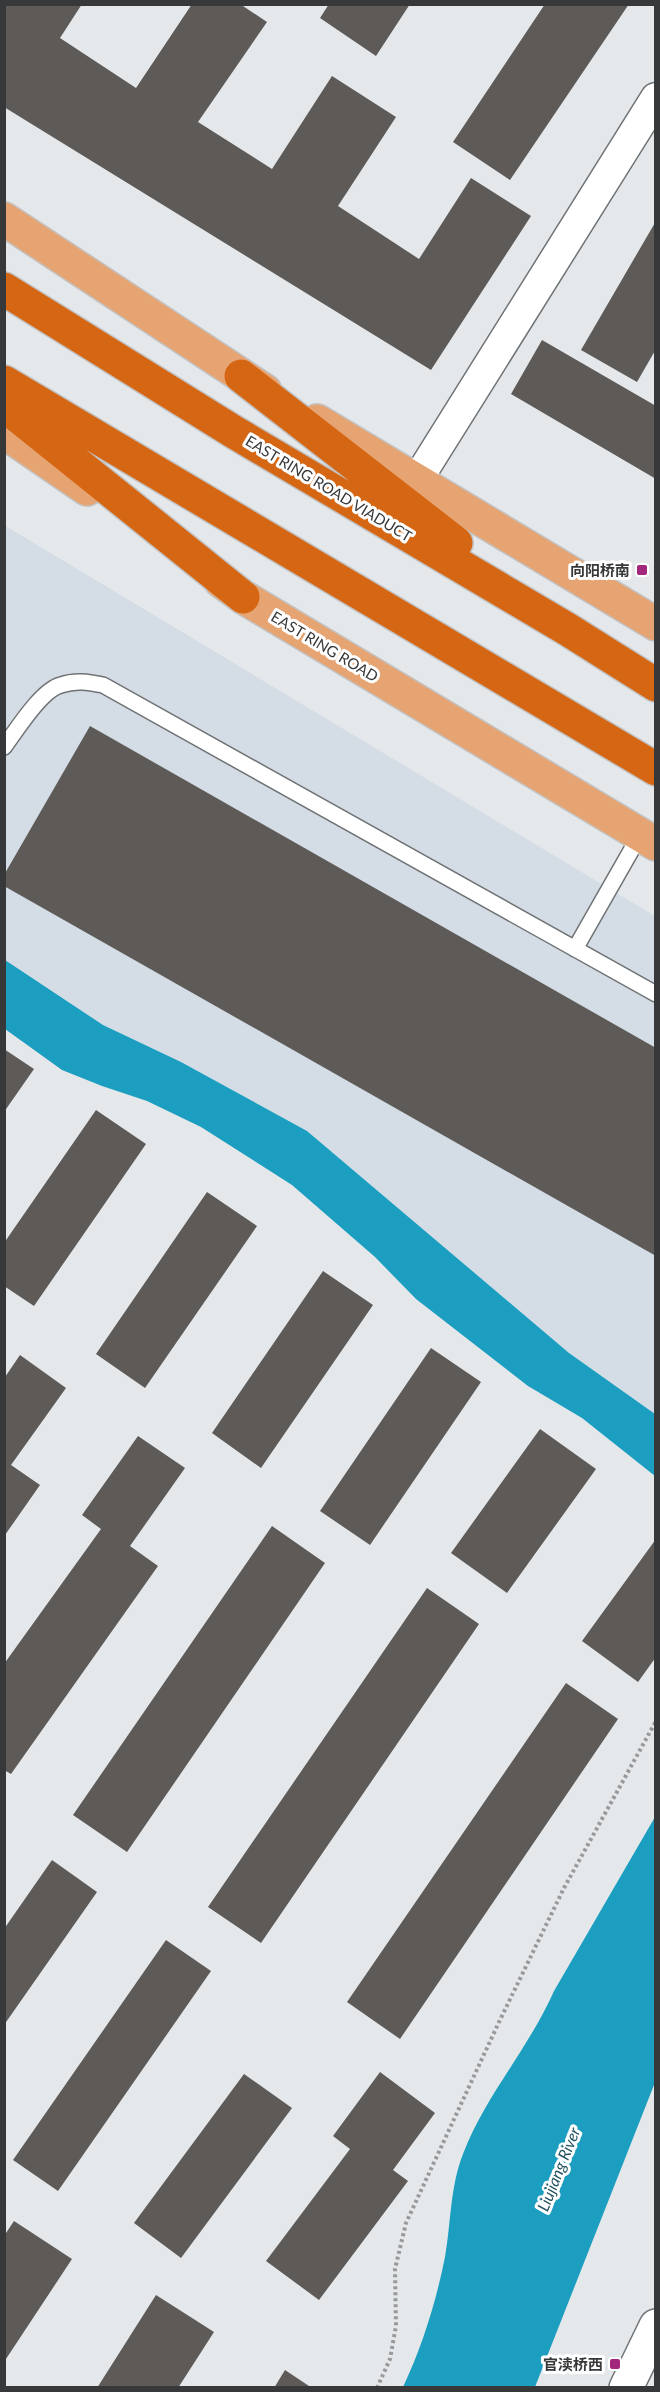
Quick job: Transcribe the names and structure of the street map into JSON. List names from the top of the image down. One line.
{"streets":{"highway":["EAST RING ROAD VIADUCT"],"main road":["EAST RING ROAD"]},"water":["Liujiang River"],"places":{"transit":["向阳桥南","官渎桥西"]}}
